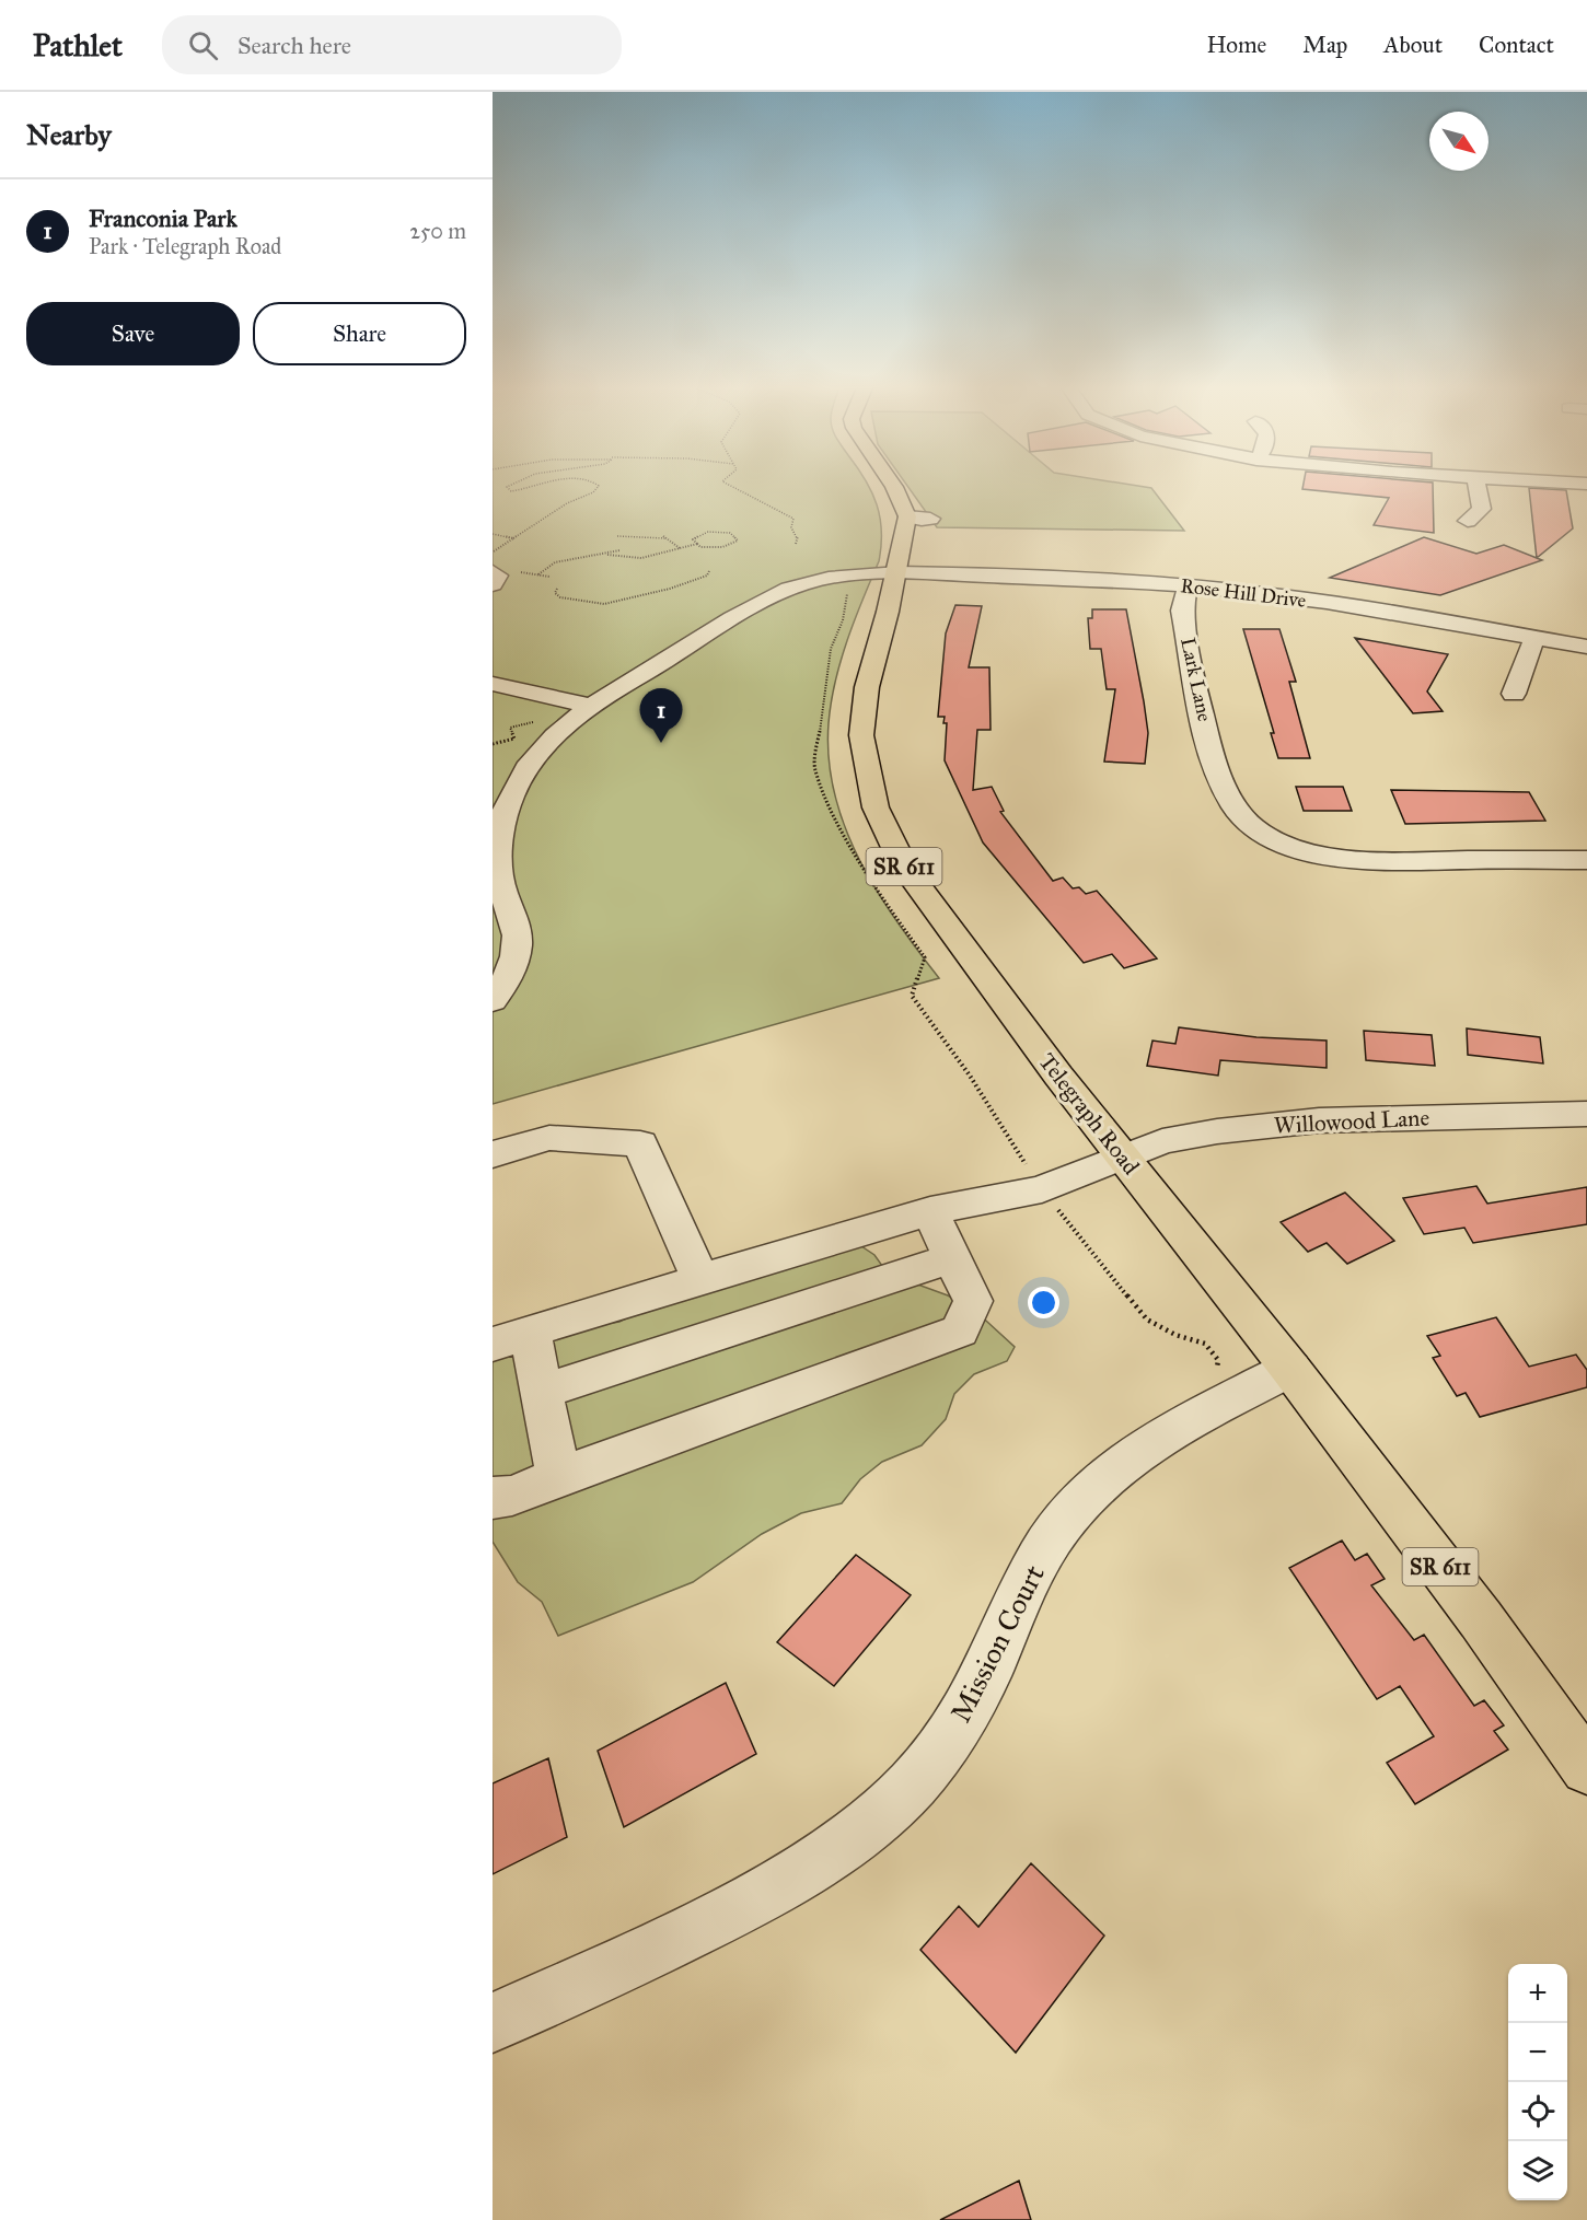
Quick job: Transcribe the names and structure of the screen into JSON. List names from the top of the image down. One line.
{"streets":{"main road":["SR 611","Telegraph Road"],"street":["Rose Hill Drive","Lark Lane","Willowood Lane","Mission Court"]},"crossings":[["Rose Hill Drive","Lark Lane"],["Rose Hill Drive","Telegraph Road"],["Telegraph Road","Willowood Lane"],["Telegraph Road","Mission Court"]],"north":"bottom right","page":{"header":"Pathlet","search":"Search here","nav":["Home","Map","About","Contact"],"heading":"Nearby","list":[{"mark":"1","name":"Franconia Park","note":"Park · Telegraph Road","value":"250 m"}],"buttons":["Save","Share"],"pins":"1","map_buttons":["+","−"]}}
